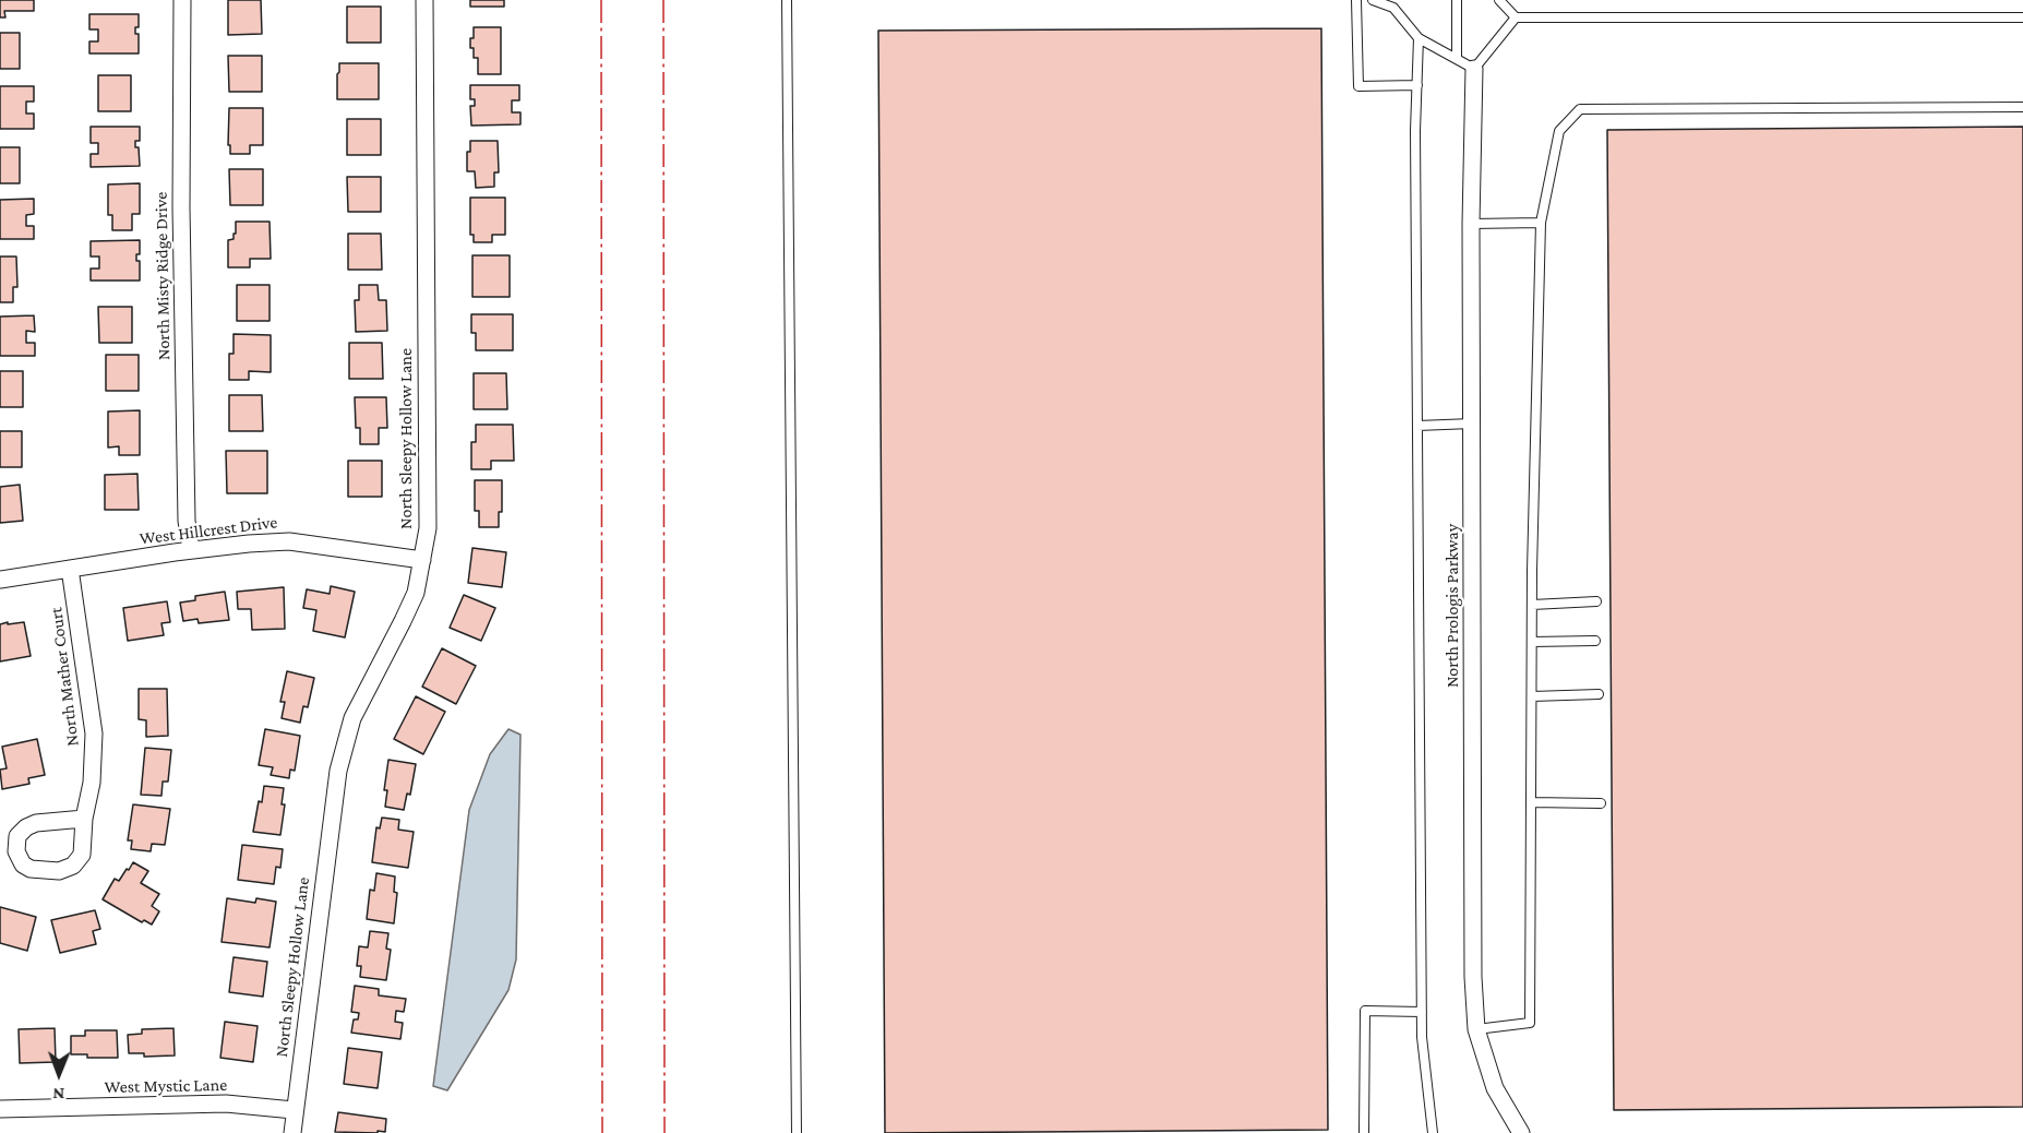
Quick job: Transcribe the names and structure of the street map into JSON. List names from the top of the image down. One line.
{"streets":{"street":["North Misty Ridge Drive","North Sleepy Hollow Lane","West Hillcrest Drive","North Prologis Parkway","North Mather Court","West Mystic Lane"]},"crossings":[["North Misty Ridge Drive","West Hillcrest Drive"],["North Sleepy Hollow Lane","West Hillcrest Drive"],["North Sleepy Hollow Lane","West Mystic Lane"],["West Hillcrest Drive","North Mather Court"]],"north":"bottom"}
